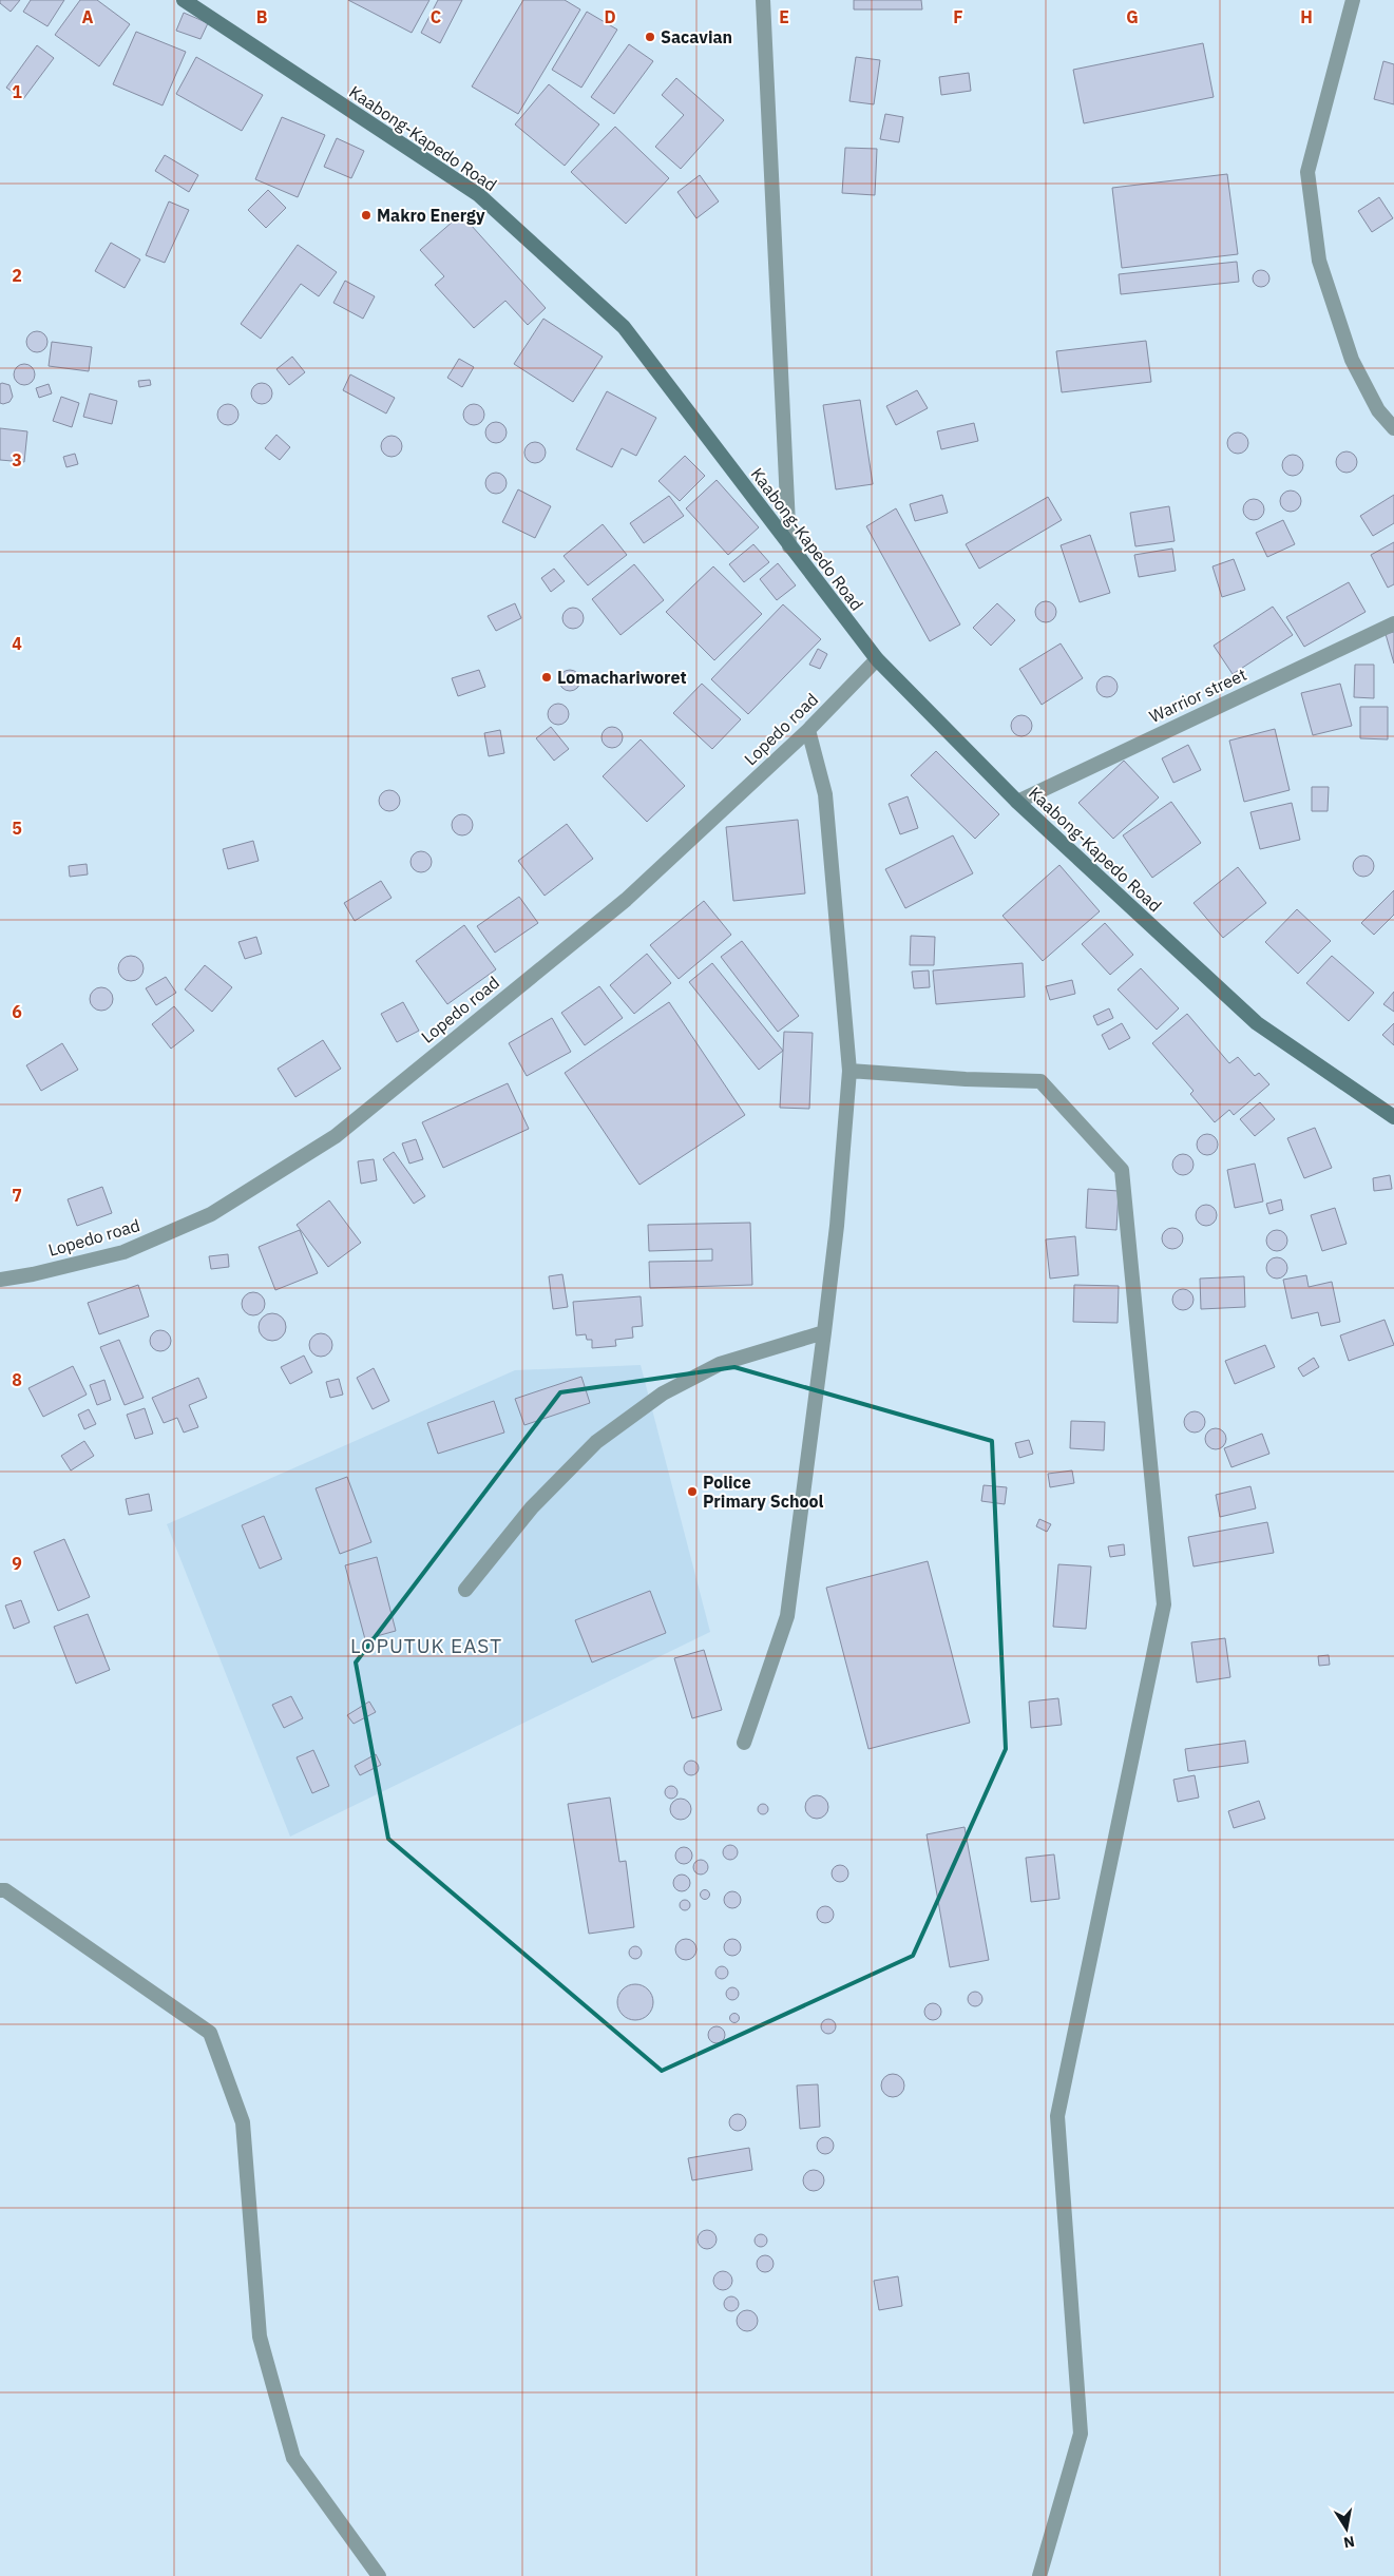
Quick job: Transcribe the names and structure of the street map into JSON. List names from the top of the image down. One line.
{"streets":{"main road":["Kaabong-Kapedo Road"],"street":["Warrior street","Lopedo road"]},"crossings":[["Kaabong-Kapedo Road","Warrior street"],["Kaabong-Kapedo Road","Lopedo road"]],"districts":["LOPUTUK EAST"],"places":["Sacavian","Makro Energy","Lomachariworet","Police Primary School"],"north":"bottom","grid":{"columns":["A","B","C","D","E","F","G","H"],"rows":["1","2","3","4","5","6","7","8","9"]}}
